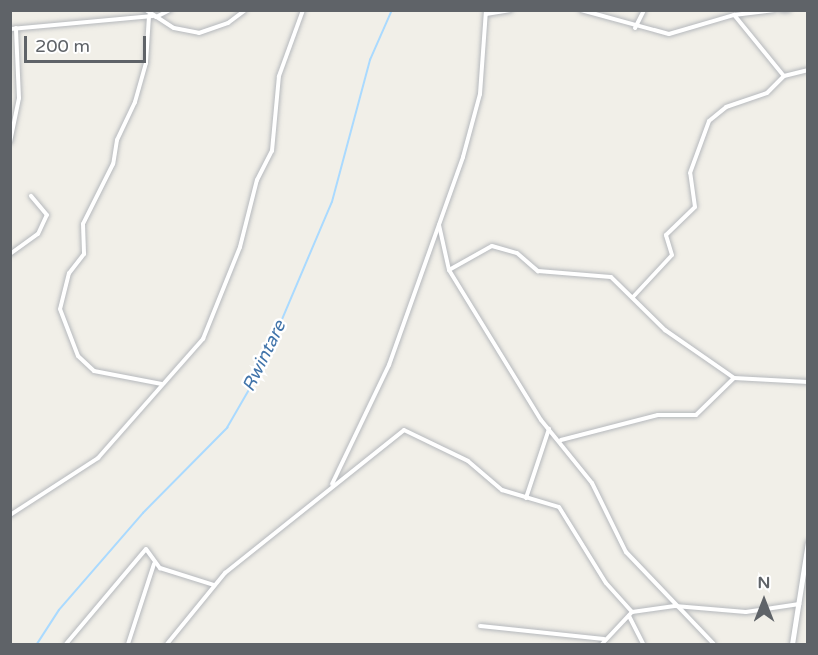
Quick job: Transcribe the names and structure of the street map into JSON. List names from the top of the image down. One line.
{"water":["Rwintare"],"scale_bar":"200 m","north":"top"}
